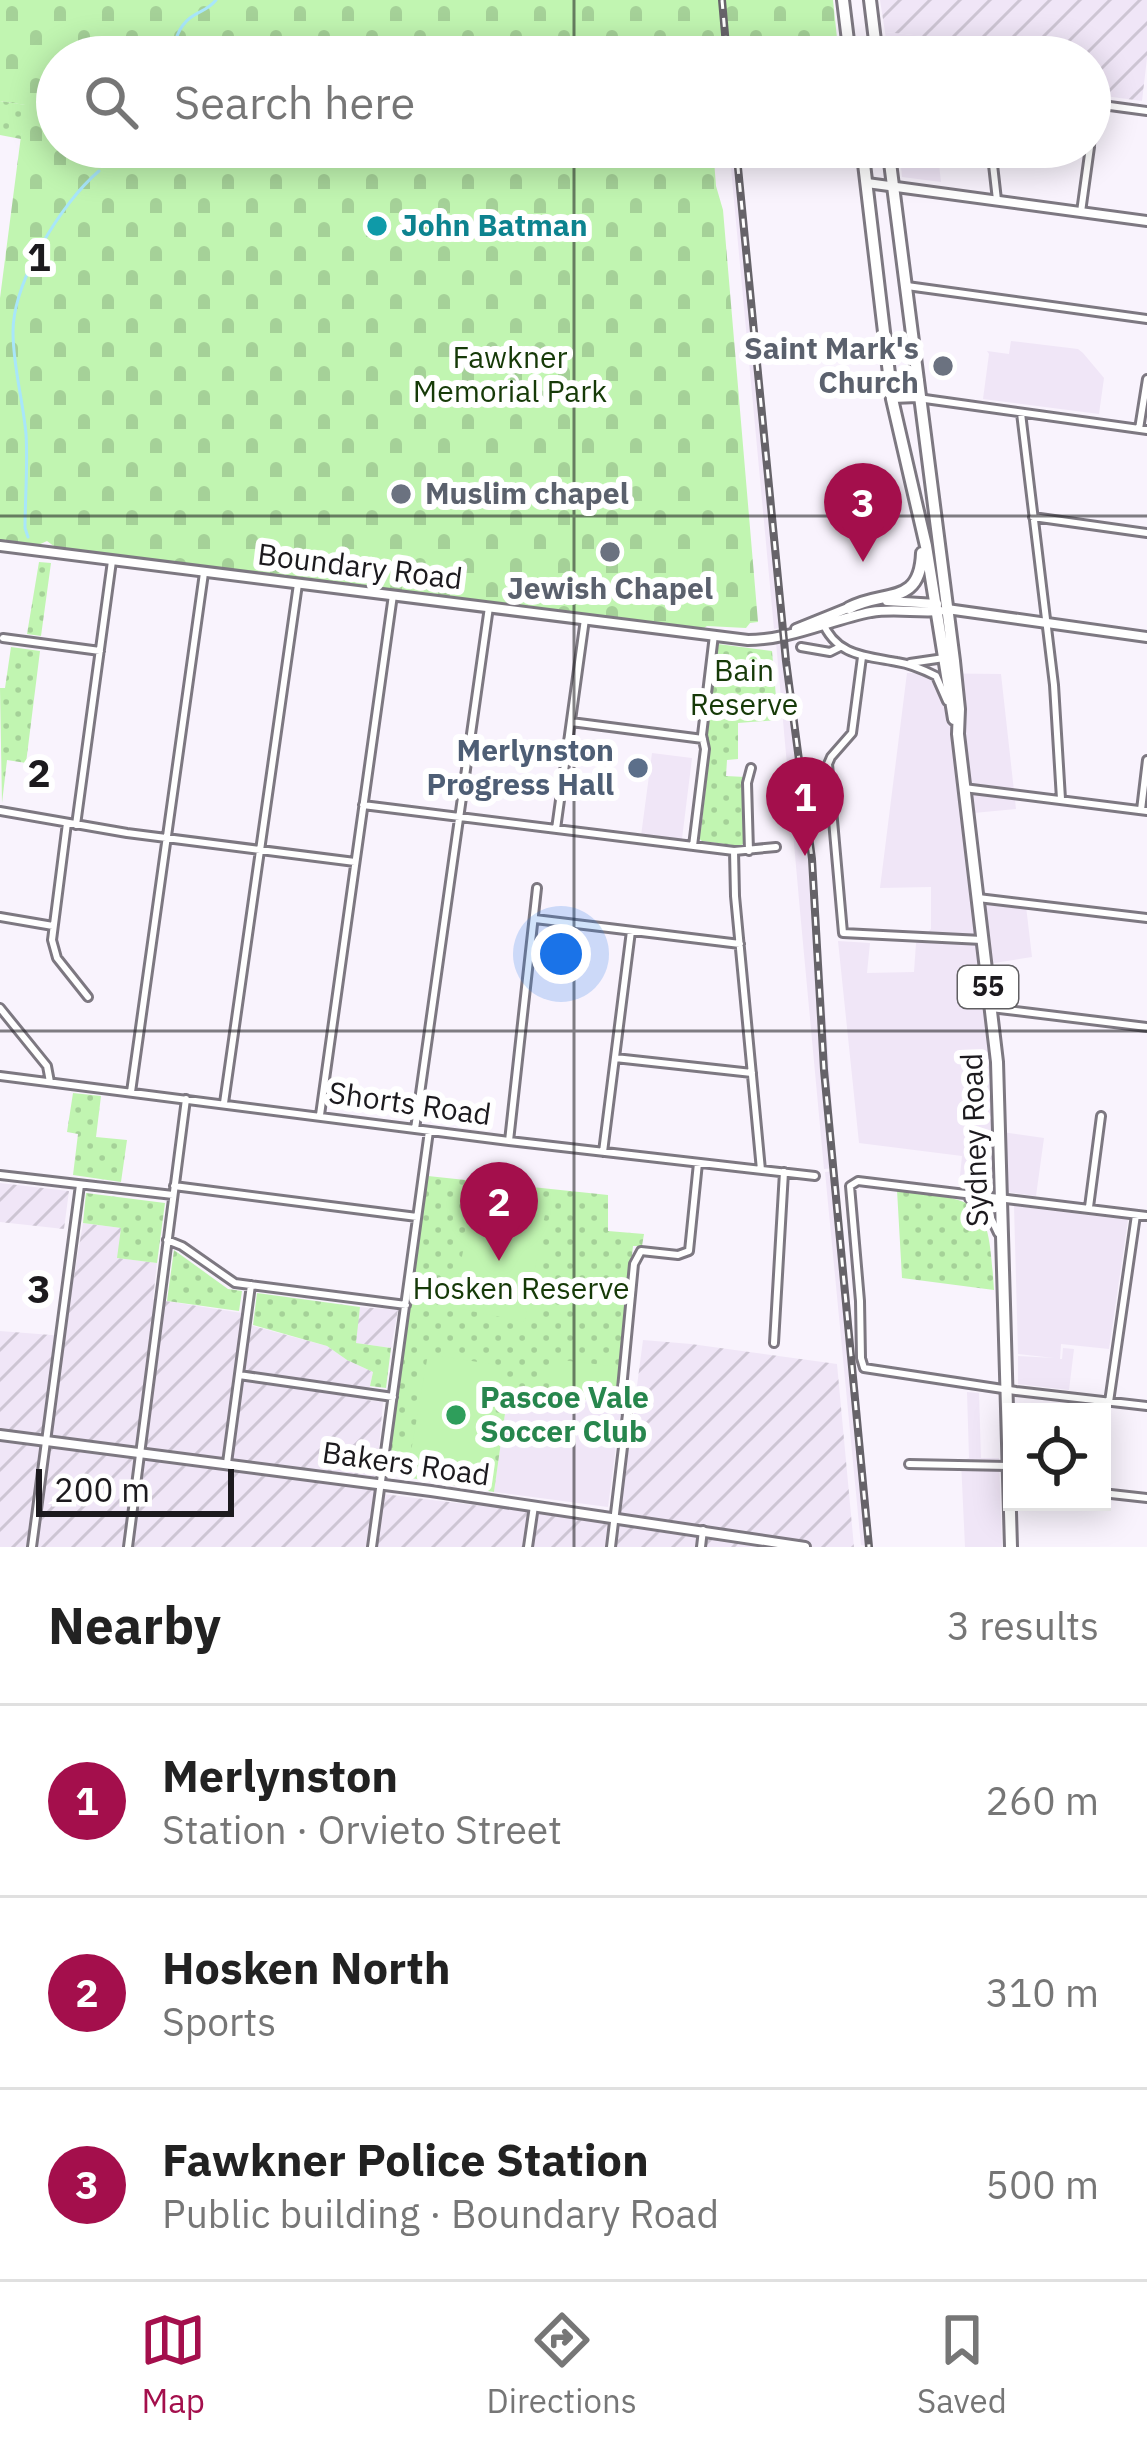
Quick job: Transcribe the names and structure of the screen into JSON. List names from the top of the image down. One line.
{"streets":{"highway":["55","Sydney Road"],"street":["Boundary Road","Shorts Road","Bakers Road"]},"crossings":[["Boundary Road","Sydney Road"]],"parks":["Fawkner Memorial Park","Bain Reserve","Hosken Reserve"],"places":["John Batman","Saint Mark's Church","Muslim chapel","Jewish Chapel","Merlynston Progress Hall","Pascoe Vale Soccer Club"],"scale_bar":"200 m","page":{"search":"Search here","pins":["3","1","2"],"scale":"200 m","heading":["Nearby","3 results"],"list":[{"mark":"1","name":"Merlynston","note":"Station · Orvieto Street","value":"260 m"},{"mark":"2","name":"Hosken North","note":"Sports","value":"310 m"},{"mark":"3","name":"Fawkner Police Station","note":"Public building · Boundary Road","value":"500 m"}],"nav":["Map","Directions","Saved"]},"grid":{"rows":["1","2","3"]}}
